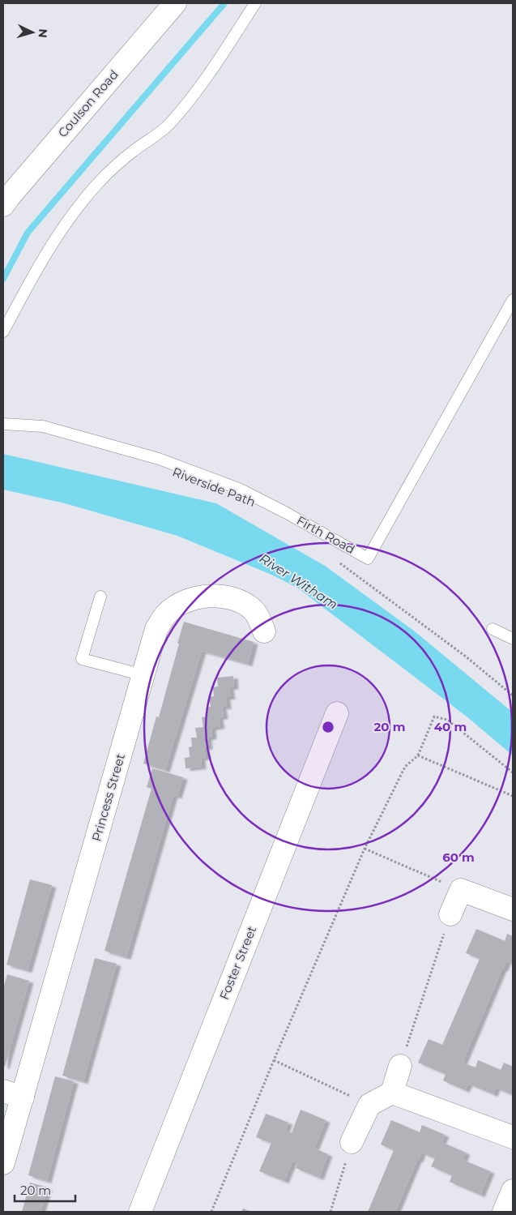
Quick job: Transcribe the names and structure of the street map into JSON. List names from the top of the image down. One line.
{"streets":{"street":["Coulson Road","Princess Street","Foster Street"],"lane":["Firth Road"]},"water":["River Witham"],"scale_bar":"20 m","north":"right","rings":["20 m","40 m","60 m"]}
